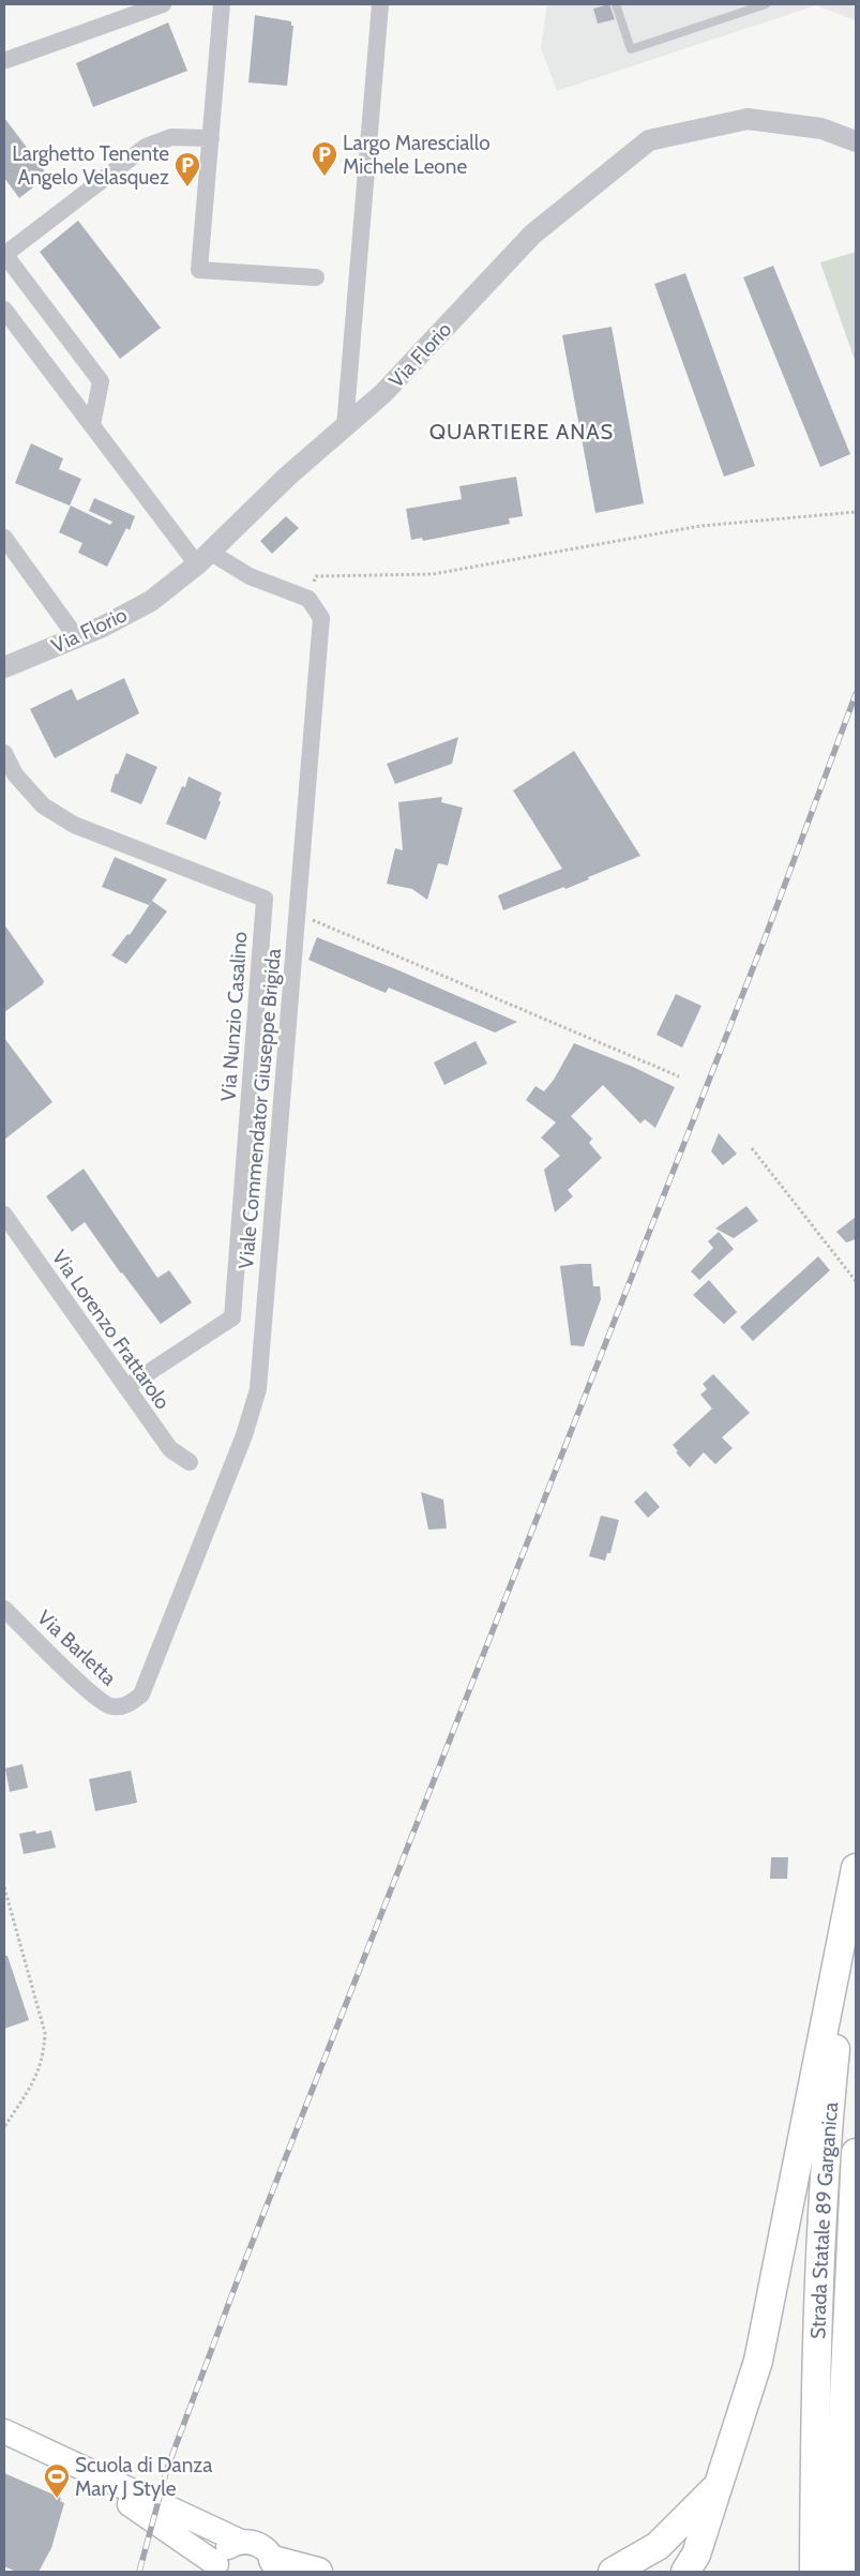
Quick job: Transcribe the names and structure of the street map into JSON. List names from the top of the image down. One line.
{"streets":{"highway":["Strada Statale 89 Garganica"],"street":["Via Florio","Via Nunzio Casalino","Viale Commendator Giuseppe Brigida","Via Lorenzo Frattarolo","Via Barletta"]},"crossings":[["Via Nunzio Casalino","Via Lorenzo Frattarolo"],["Viale Commendator Giuseppe Brigida","Via Barletta"]],"districts":["QUARTIERE ANAS"],"places":{"parking":["Largo Maresciallo Michele Leone","Larghetto Tenente Angelo Velasquez"],"sports":["Scuola di Danza Mary J Style"]}}
